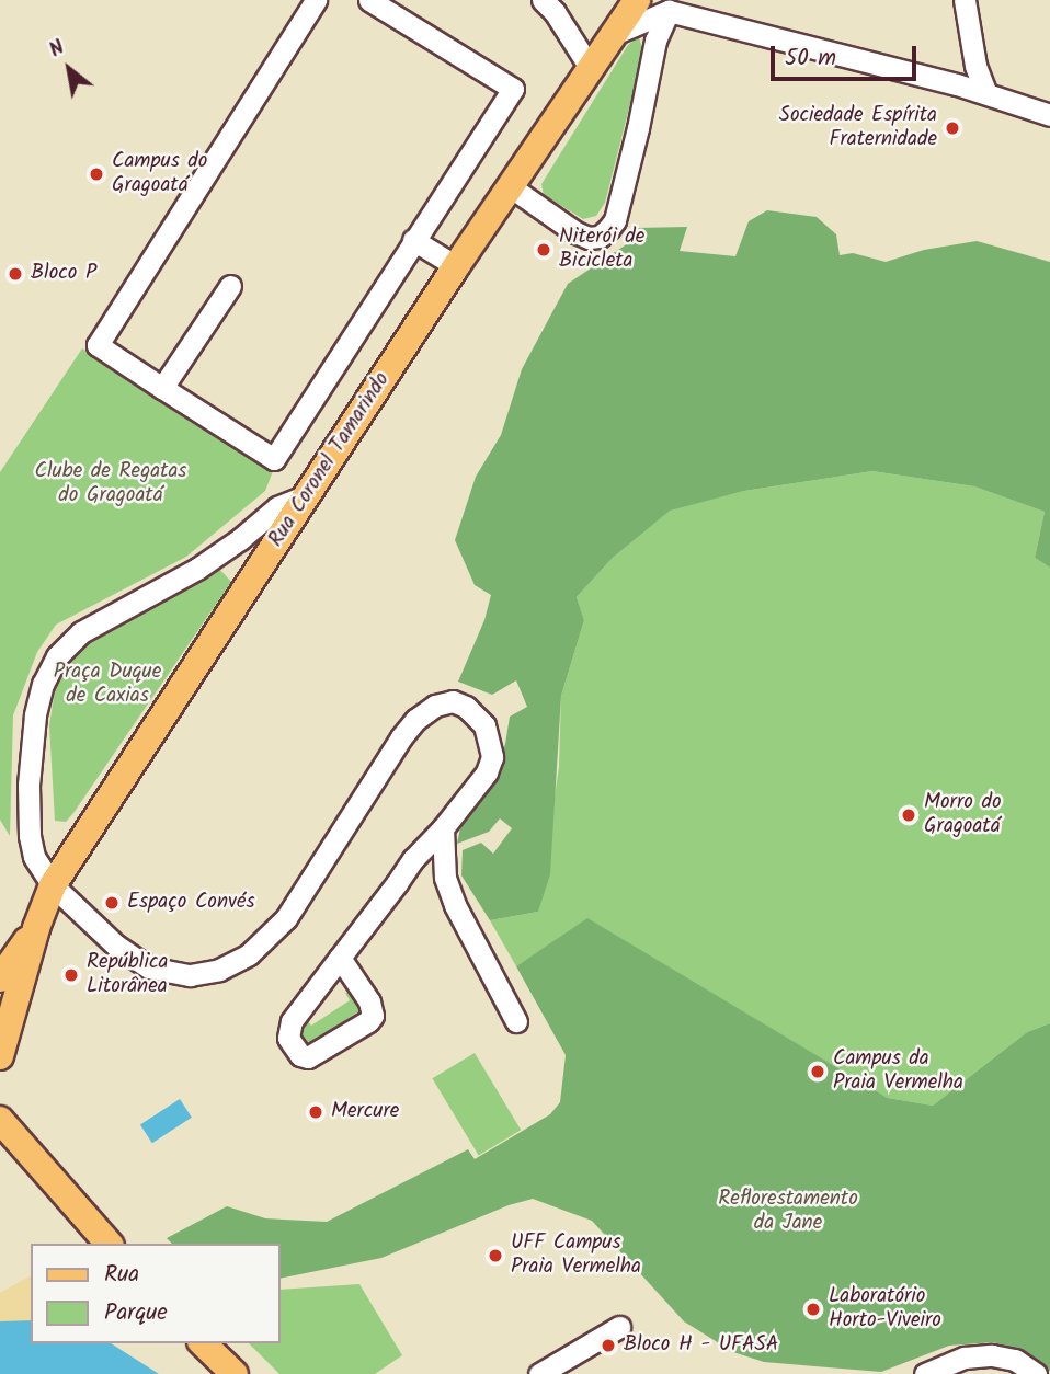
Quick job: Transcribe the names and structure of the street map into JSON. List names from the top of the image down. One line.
{"streets":{"main road":["Rua Coronel Tamarindo"]},"parks":["Clube de Regatas do Gragoatá","Praça Duque de Caxias","Reflorestamento da Jane"],"places":["Sociedade Espírita Fraternidade","Campus do Gragoatá","Niterói de Bicicleta","Bloco P","Morro do Gragoatá","Espaço Convés","República Litorânea","Campus da Praia Vermelha","Mercure","UFF Campus Praia Vermelha","Laboratório Horto-Viveiro","Bloco H - UFASA"],"legend":["Rua","Parque"],"scale_bar":"50 m","north":"top left"}
